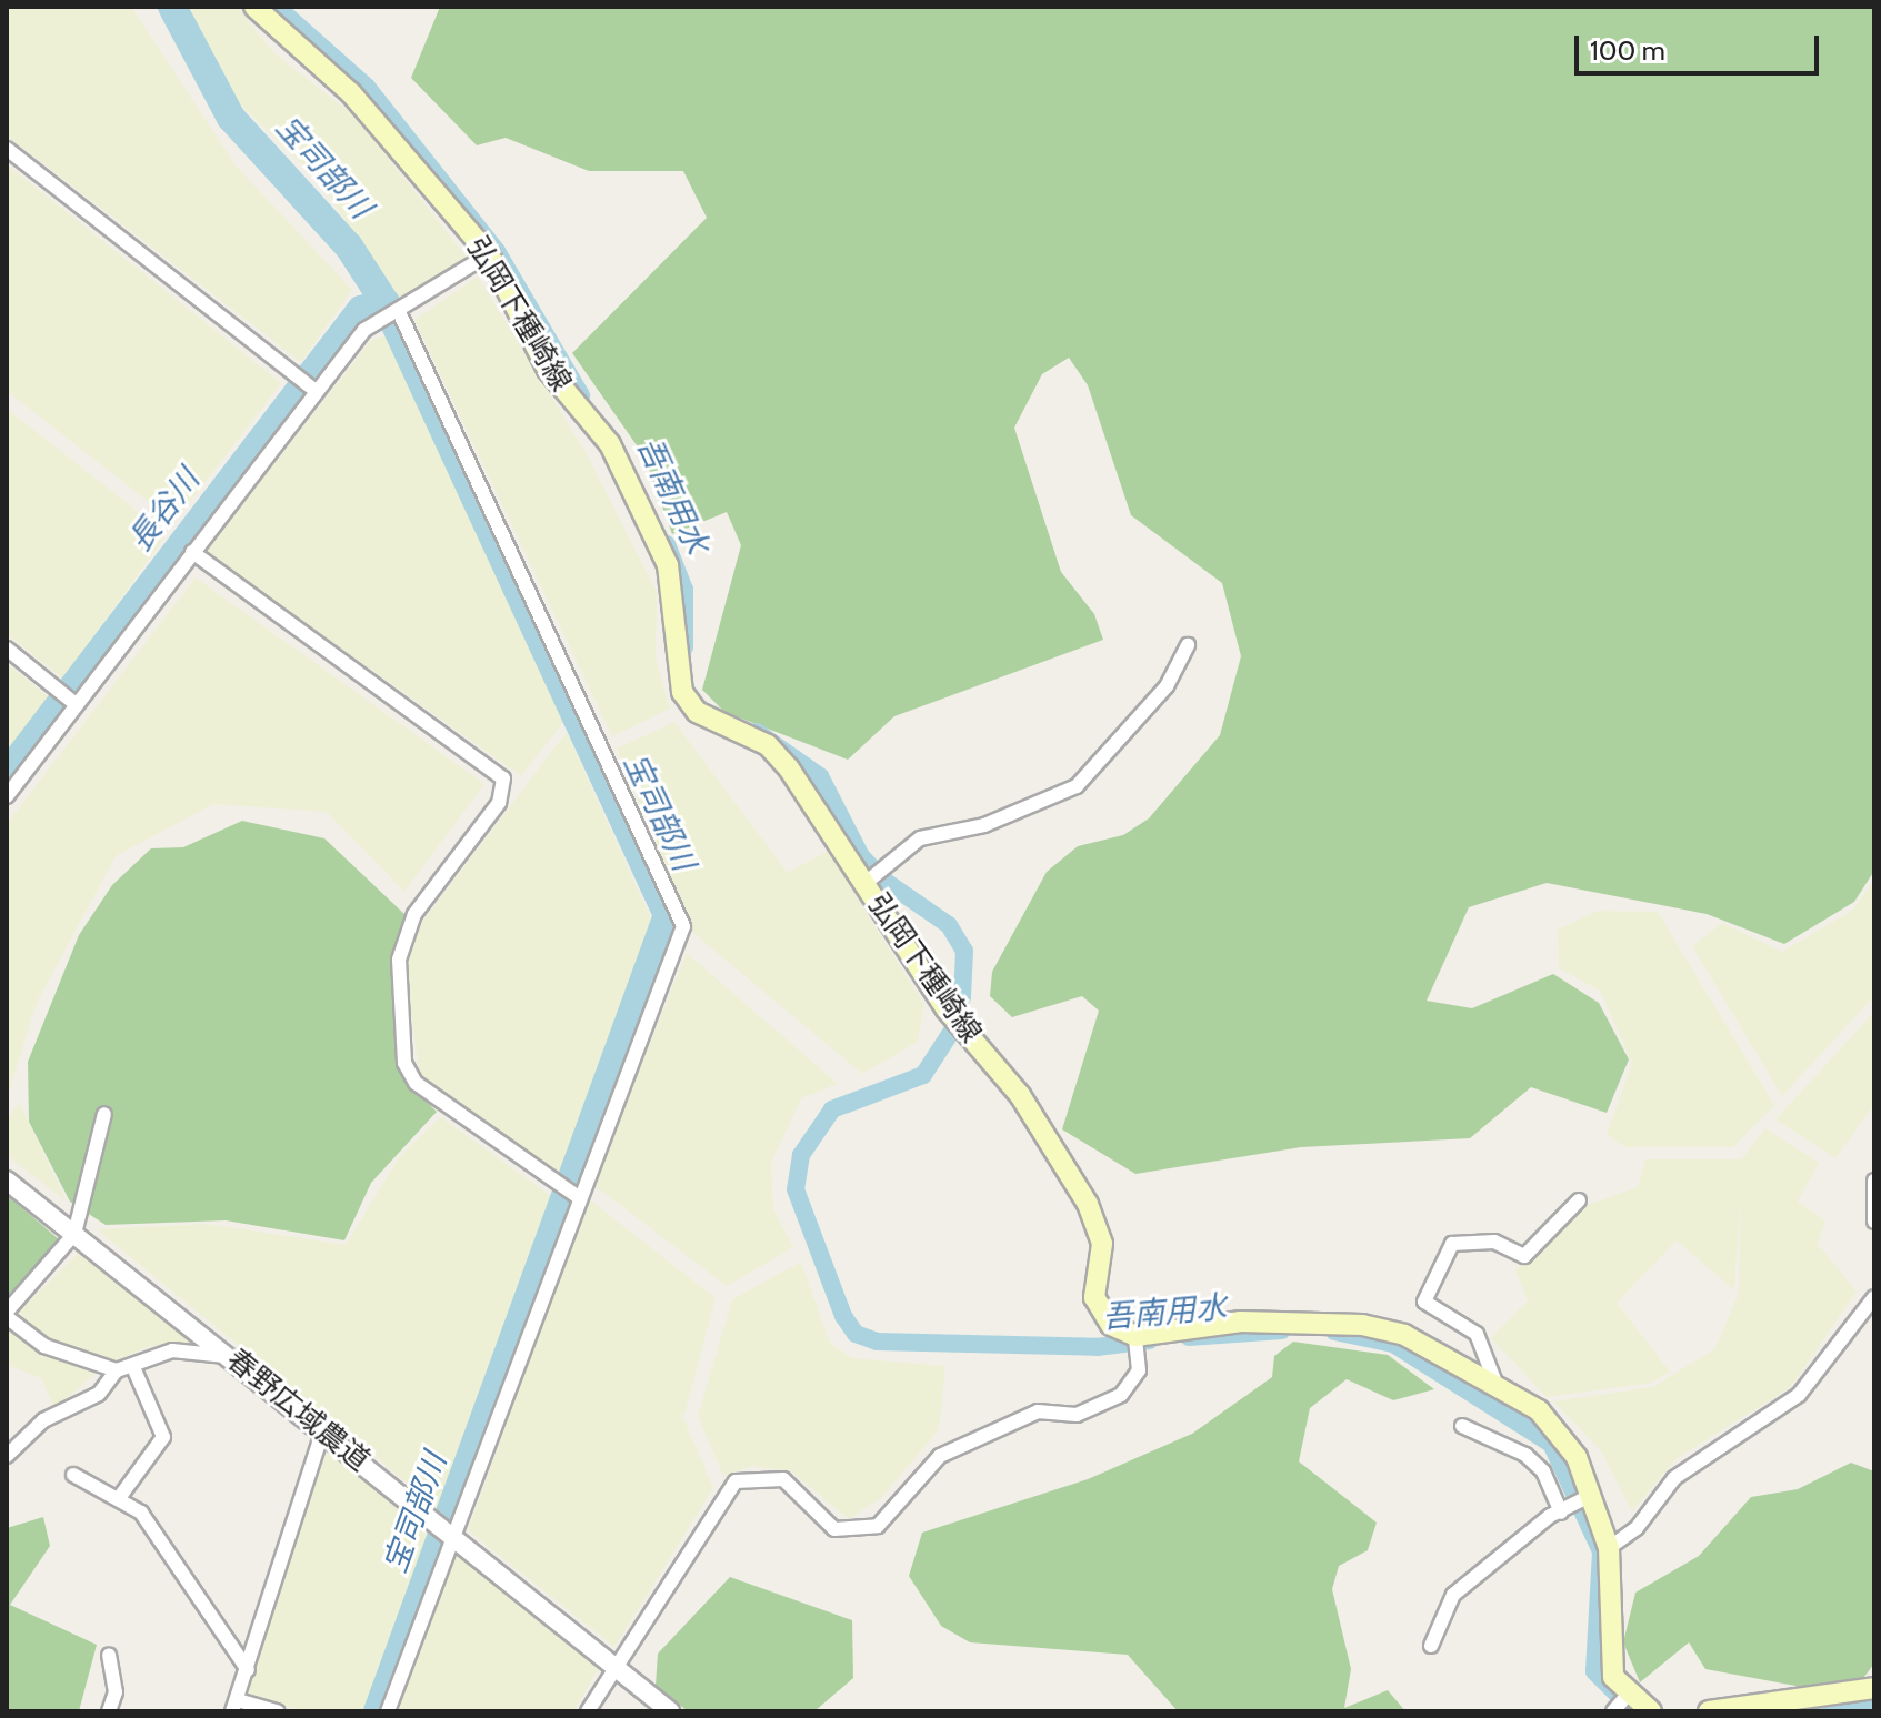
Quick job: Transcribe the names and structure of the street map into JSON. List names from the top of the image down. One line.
{"streets":{"main road":["弘岡下種崎線"],"street":["春野広域農道"]},"water":["宝司部川","吾南用水","長谷川"],"scale_bar":"100 m"}
